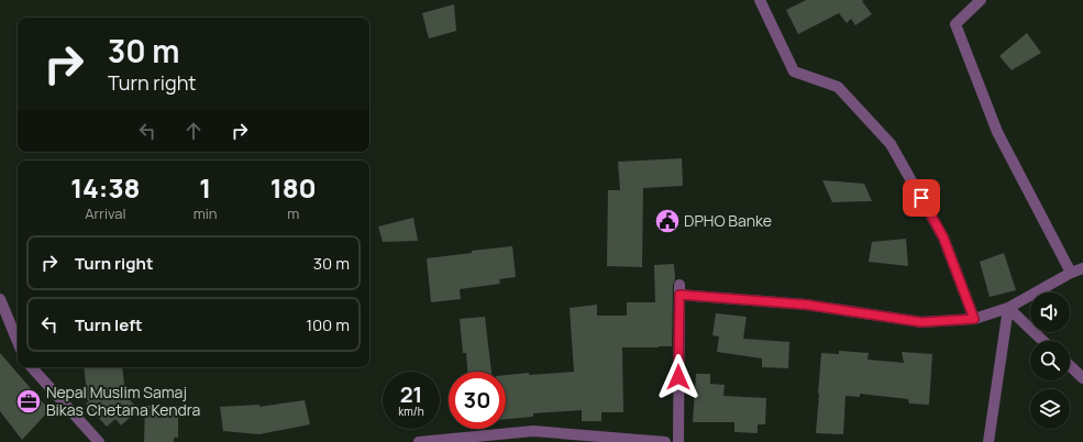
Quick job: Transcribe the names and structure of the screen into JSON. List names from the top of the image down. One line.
{"places":{"public building":["DPHO Banke"],"office":["Nepal Muslim Samaj Bikas Chetana Kendra"]},"page":{"turn":["30 m","Turn right"],"eta":["14:38","Arrival","1","min","180","m"],"list":[{"name":"Turn right","value":"30 m"},{"name":"Turn left","value":"100 m"}],"speed":"21 km/h","limit":"30"}}
